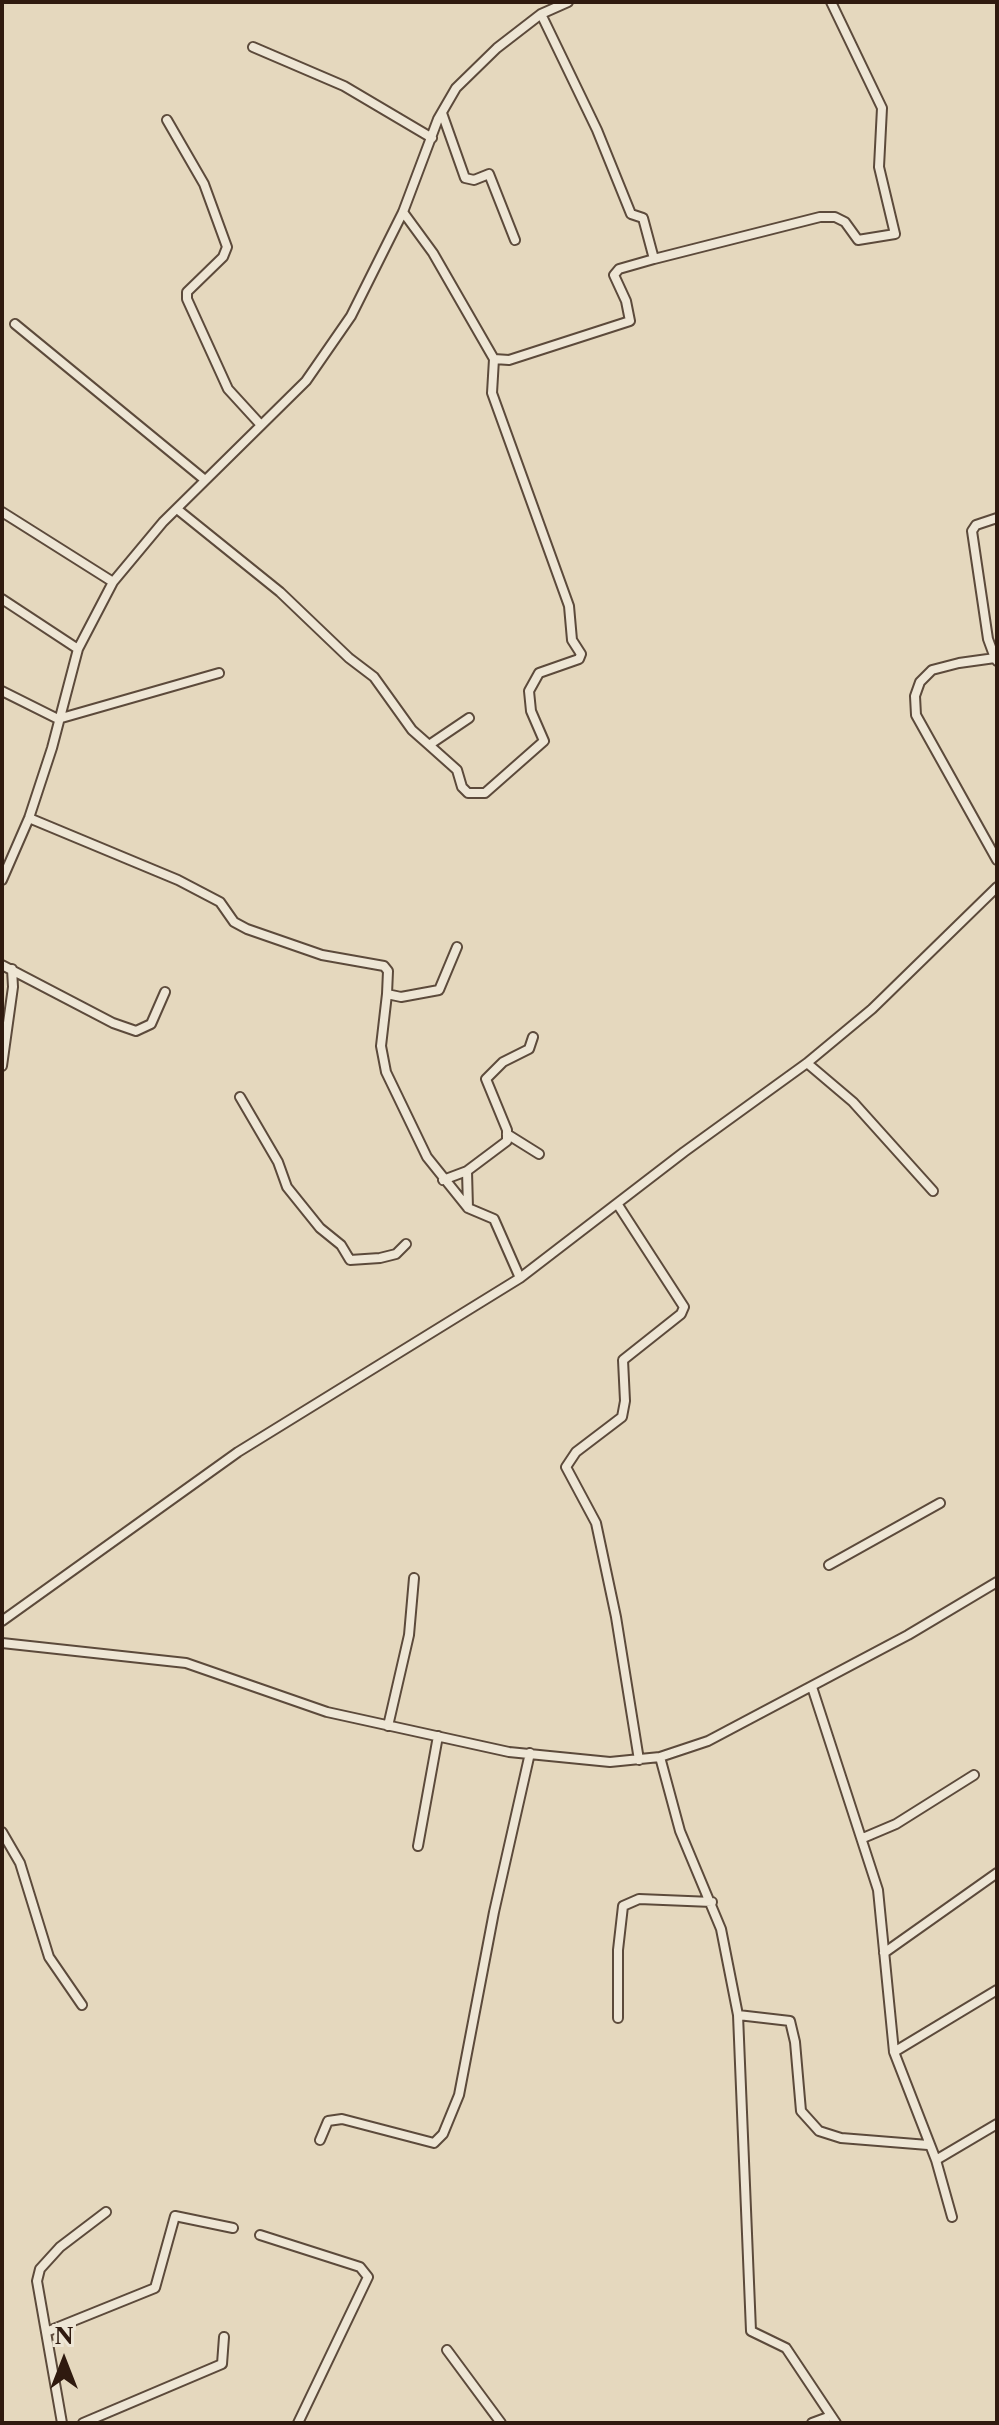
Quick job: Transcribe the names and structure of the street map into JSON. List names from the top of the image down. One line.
{"north":"top"}
